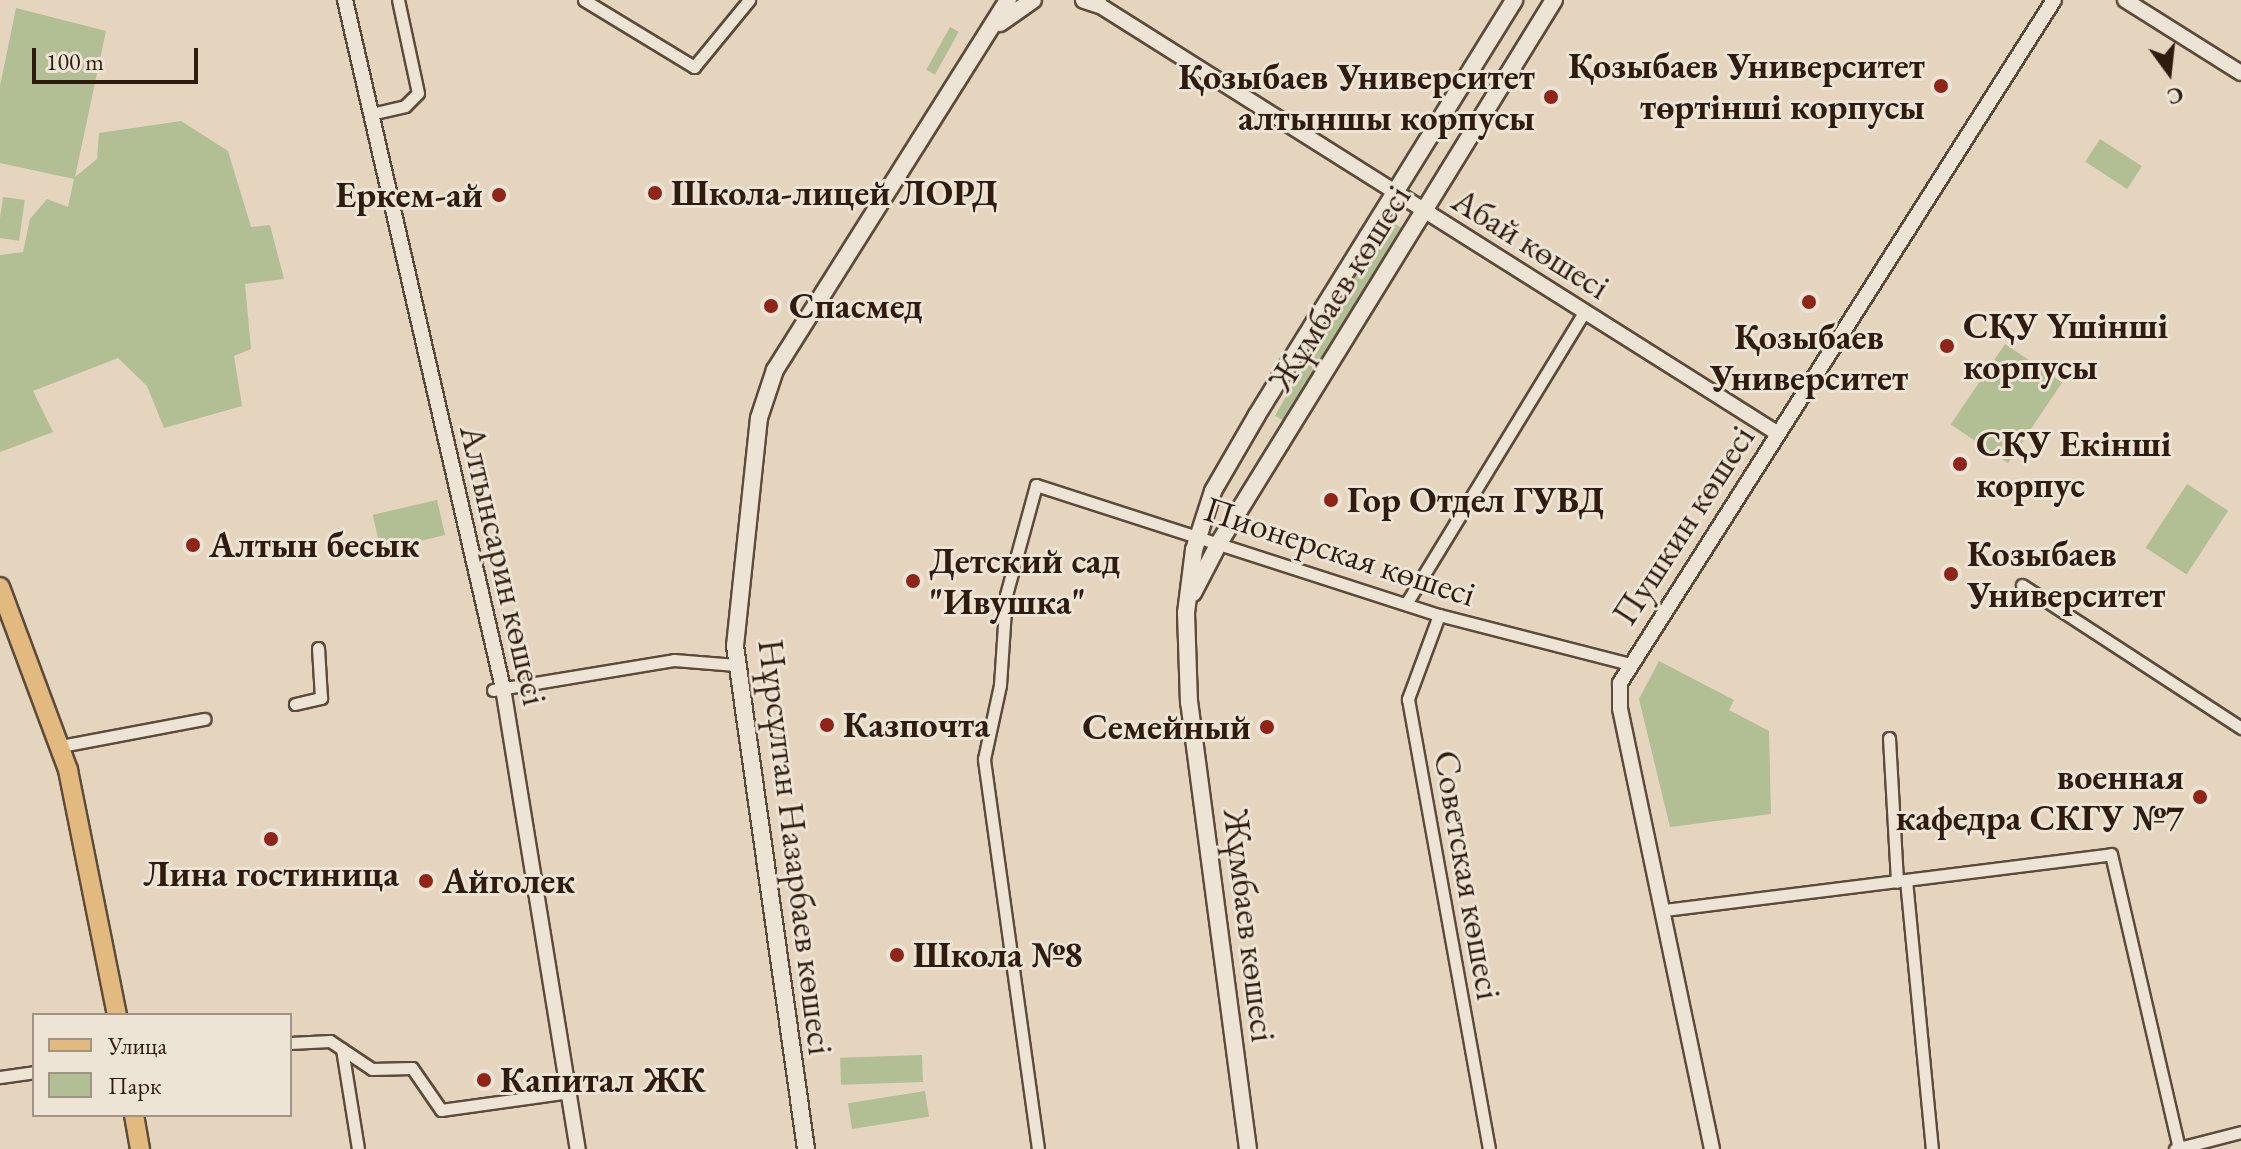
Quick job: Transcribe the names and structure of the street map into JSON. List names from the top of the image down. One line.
{"streets":{"main road":["Жұмбаев көшесі","Нұрсұлтан Назарбаев көшесі"],"street":["Абай көшесі","Пушкин көшесі","Пионерская көшесі","Алтынсарин көшесі","Советская көшесі"]},"crossings":[["Абай көшесі","Жұмбаев көшесі"],["Абай көшесі","Пушкин көшесі"],["Жұмбаев көшесі","Пионерская көшесі"],["Пушкин көшесі","Пионерская көшесі"],["Пионерская көшесі","Советская көшесі"]],"places":["Қозыбаев Университет төртінші корпусы","Қозыбаев Университет алтыншы корпусы","Школа-лицей ЛОРД","Еркем-ай","Қозыбаев Университет","Спасмед","СҚУ Үшінші корпусы","СҚУ Екінші корпус","Гор Отдел ГУВД","Алтын бесык","Козыбаев Университет","Детский сад \"Ивушка\"","Казпочта","Семейный","военная кафедра СКГУ №7","Лина гостиница","Айголек","Школа №8","Капитал ЖК"],"legend":["Улица","Парк"],"scale_bar":"100 m","north":"bottom"}
